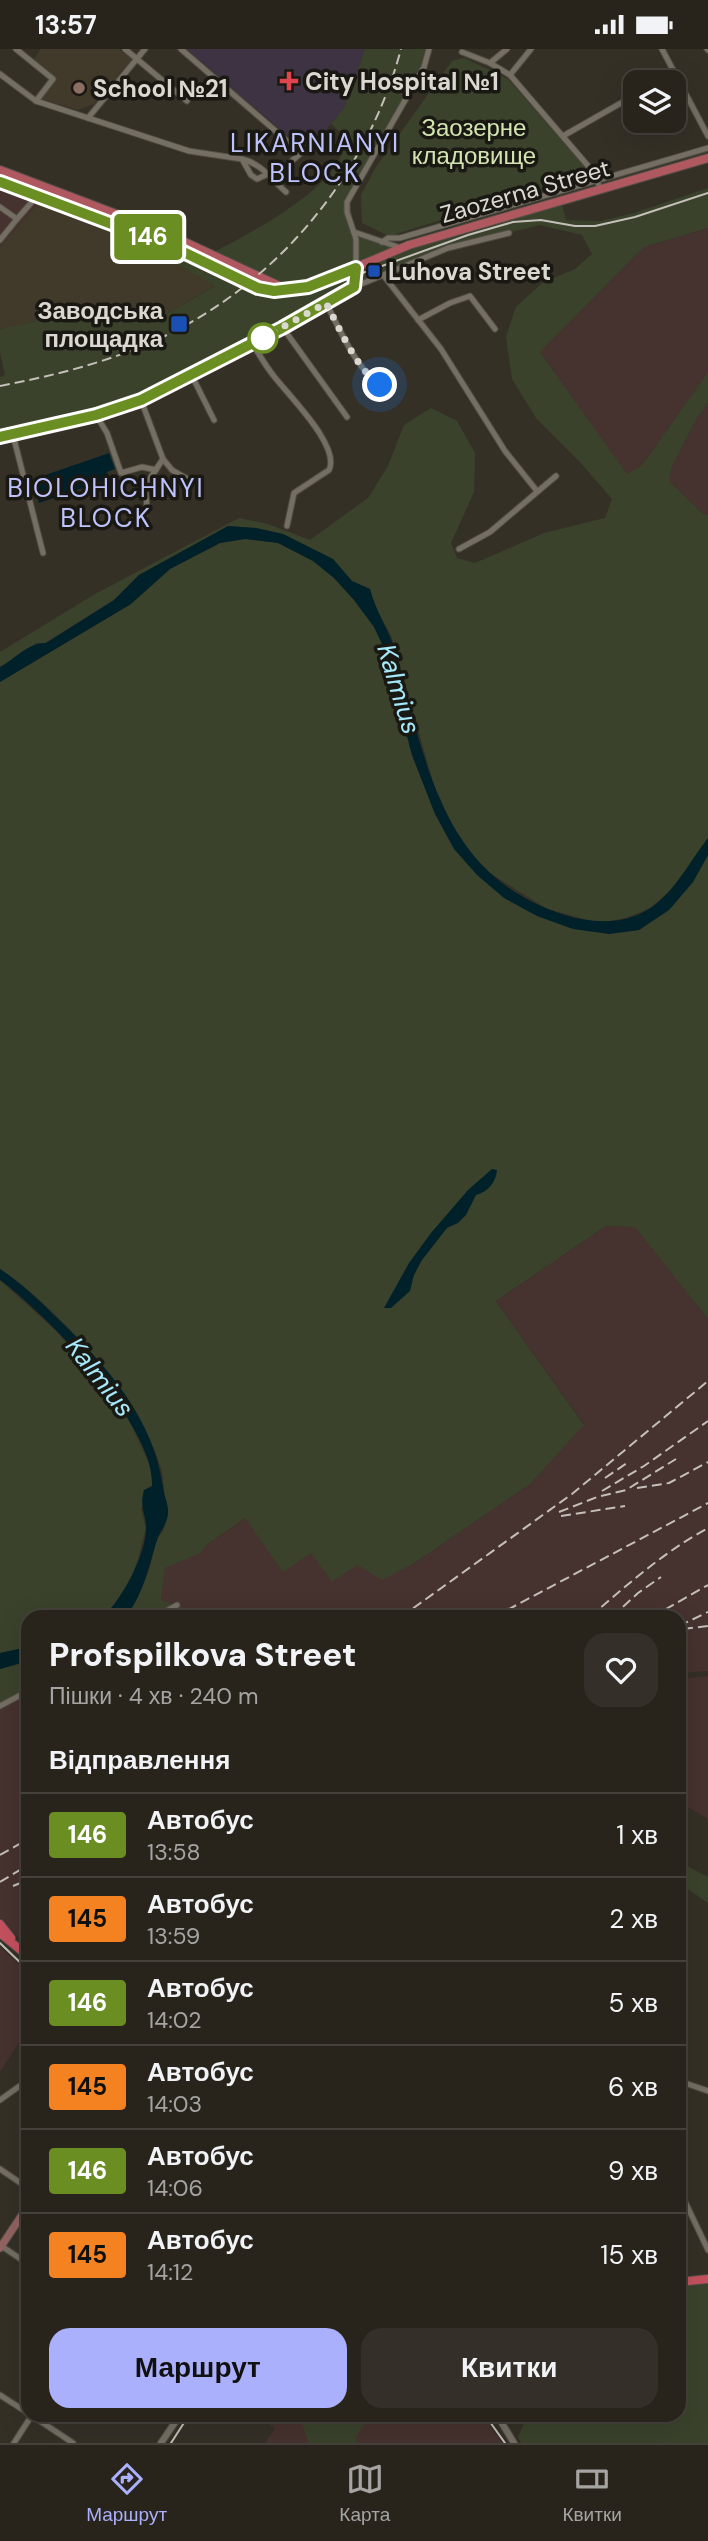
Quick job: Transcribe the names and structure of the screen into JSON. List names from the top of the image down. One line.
{"streets":{"main road":["Zaozerna Street"]},"districts":["LIKARNIANYI BLOCK","BIOLOHICHNYI BLOCK"],"water":["Kalmius"],"parks":["Заозерне кладовище"],"places":{"health":["City Hospital №1"],"other":["School №21"],"transit":["Luhova Street","Заводська площадка"]},"lines":["bus line 146"],"page":{"status":"13:57","on_map":"146","heading":[["Profspilkova Street","Пішки · 4 хв · 240 m"],"Відправлення"],"list":[{"mark":"146","name":"Автобус","note":"13:58","value":"1 хв"},{"mark":"145","name":"Автобус","note":"13:59","value":"2 хв"},{"mark":"146","name":"Автобус","note":"14:02","value":"5 хв"},{"mark":"145","name":"Автобус","note":"14:03","value":"6 хв"},{"mark":"146","name":"Автобус","note":"14:06","value":"9 хв"},{"mark":"145","name":"Автобус","note":"14:12","value":"15 хв"}],"buttons":["Маршрут","Квитки"],"tabs":["Маршрут","Карта","Квитки"]}}
